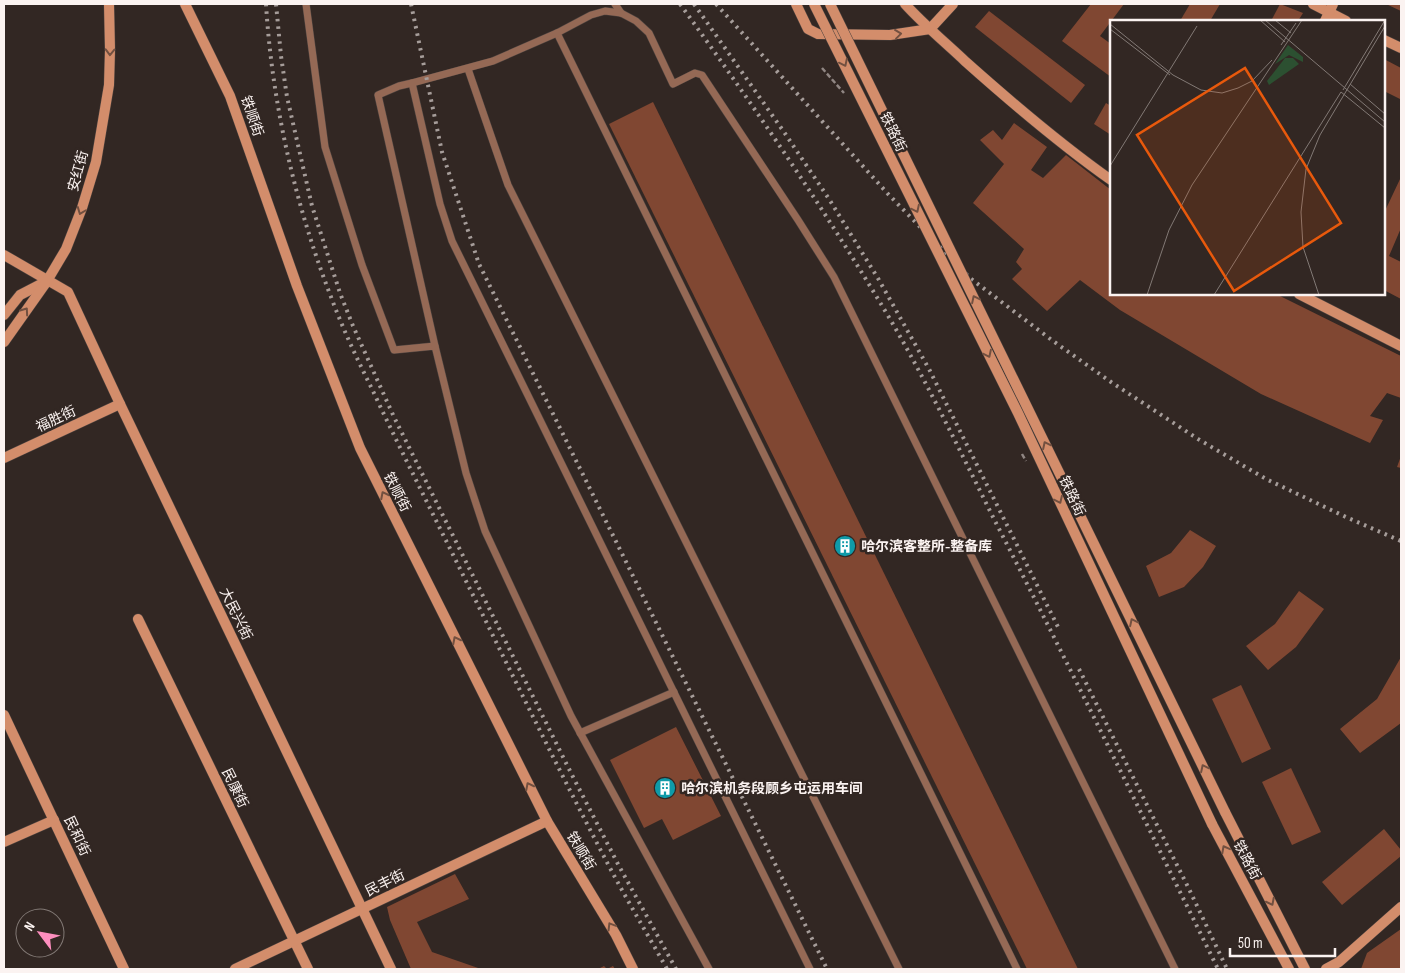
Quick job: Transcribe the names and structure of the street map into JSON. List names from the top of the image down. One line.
{"streets":{"main road":["铁顺街","铁路街","安红街","福胜街","大民兴街","民康街","民和街","民丰街"]},"crossings":[["铁顺街","民丰街"],["安红街","大民兴街"],["福胜街","大民兴街"],["大民兴街","民丰街"],["民康街","民丰街"]],"one_way":["铁顺街"],"places":{"building":["哈尔滨客整所-整备库","哈尔滨机务段顾乡屯运用车间"]},"scale_bar":"50 m","north":"top left"}
